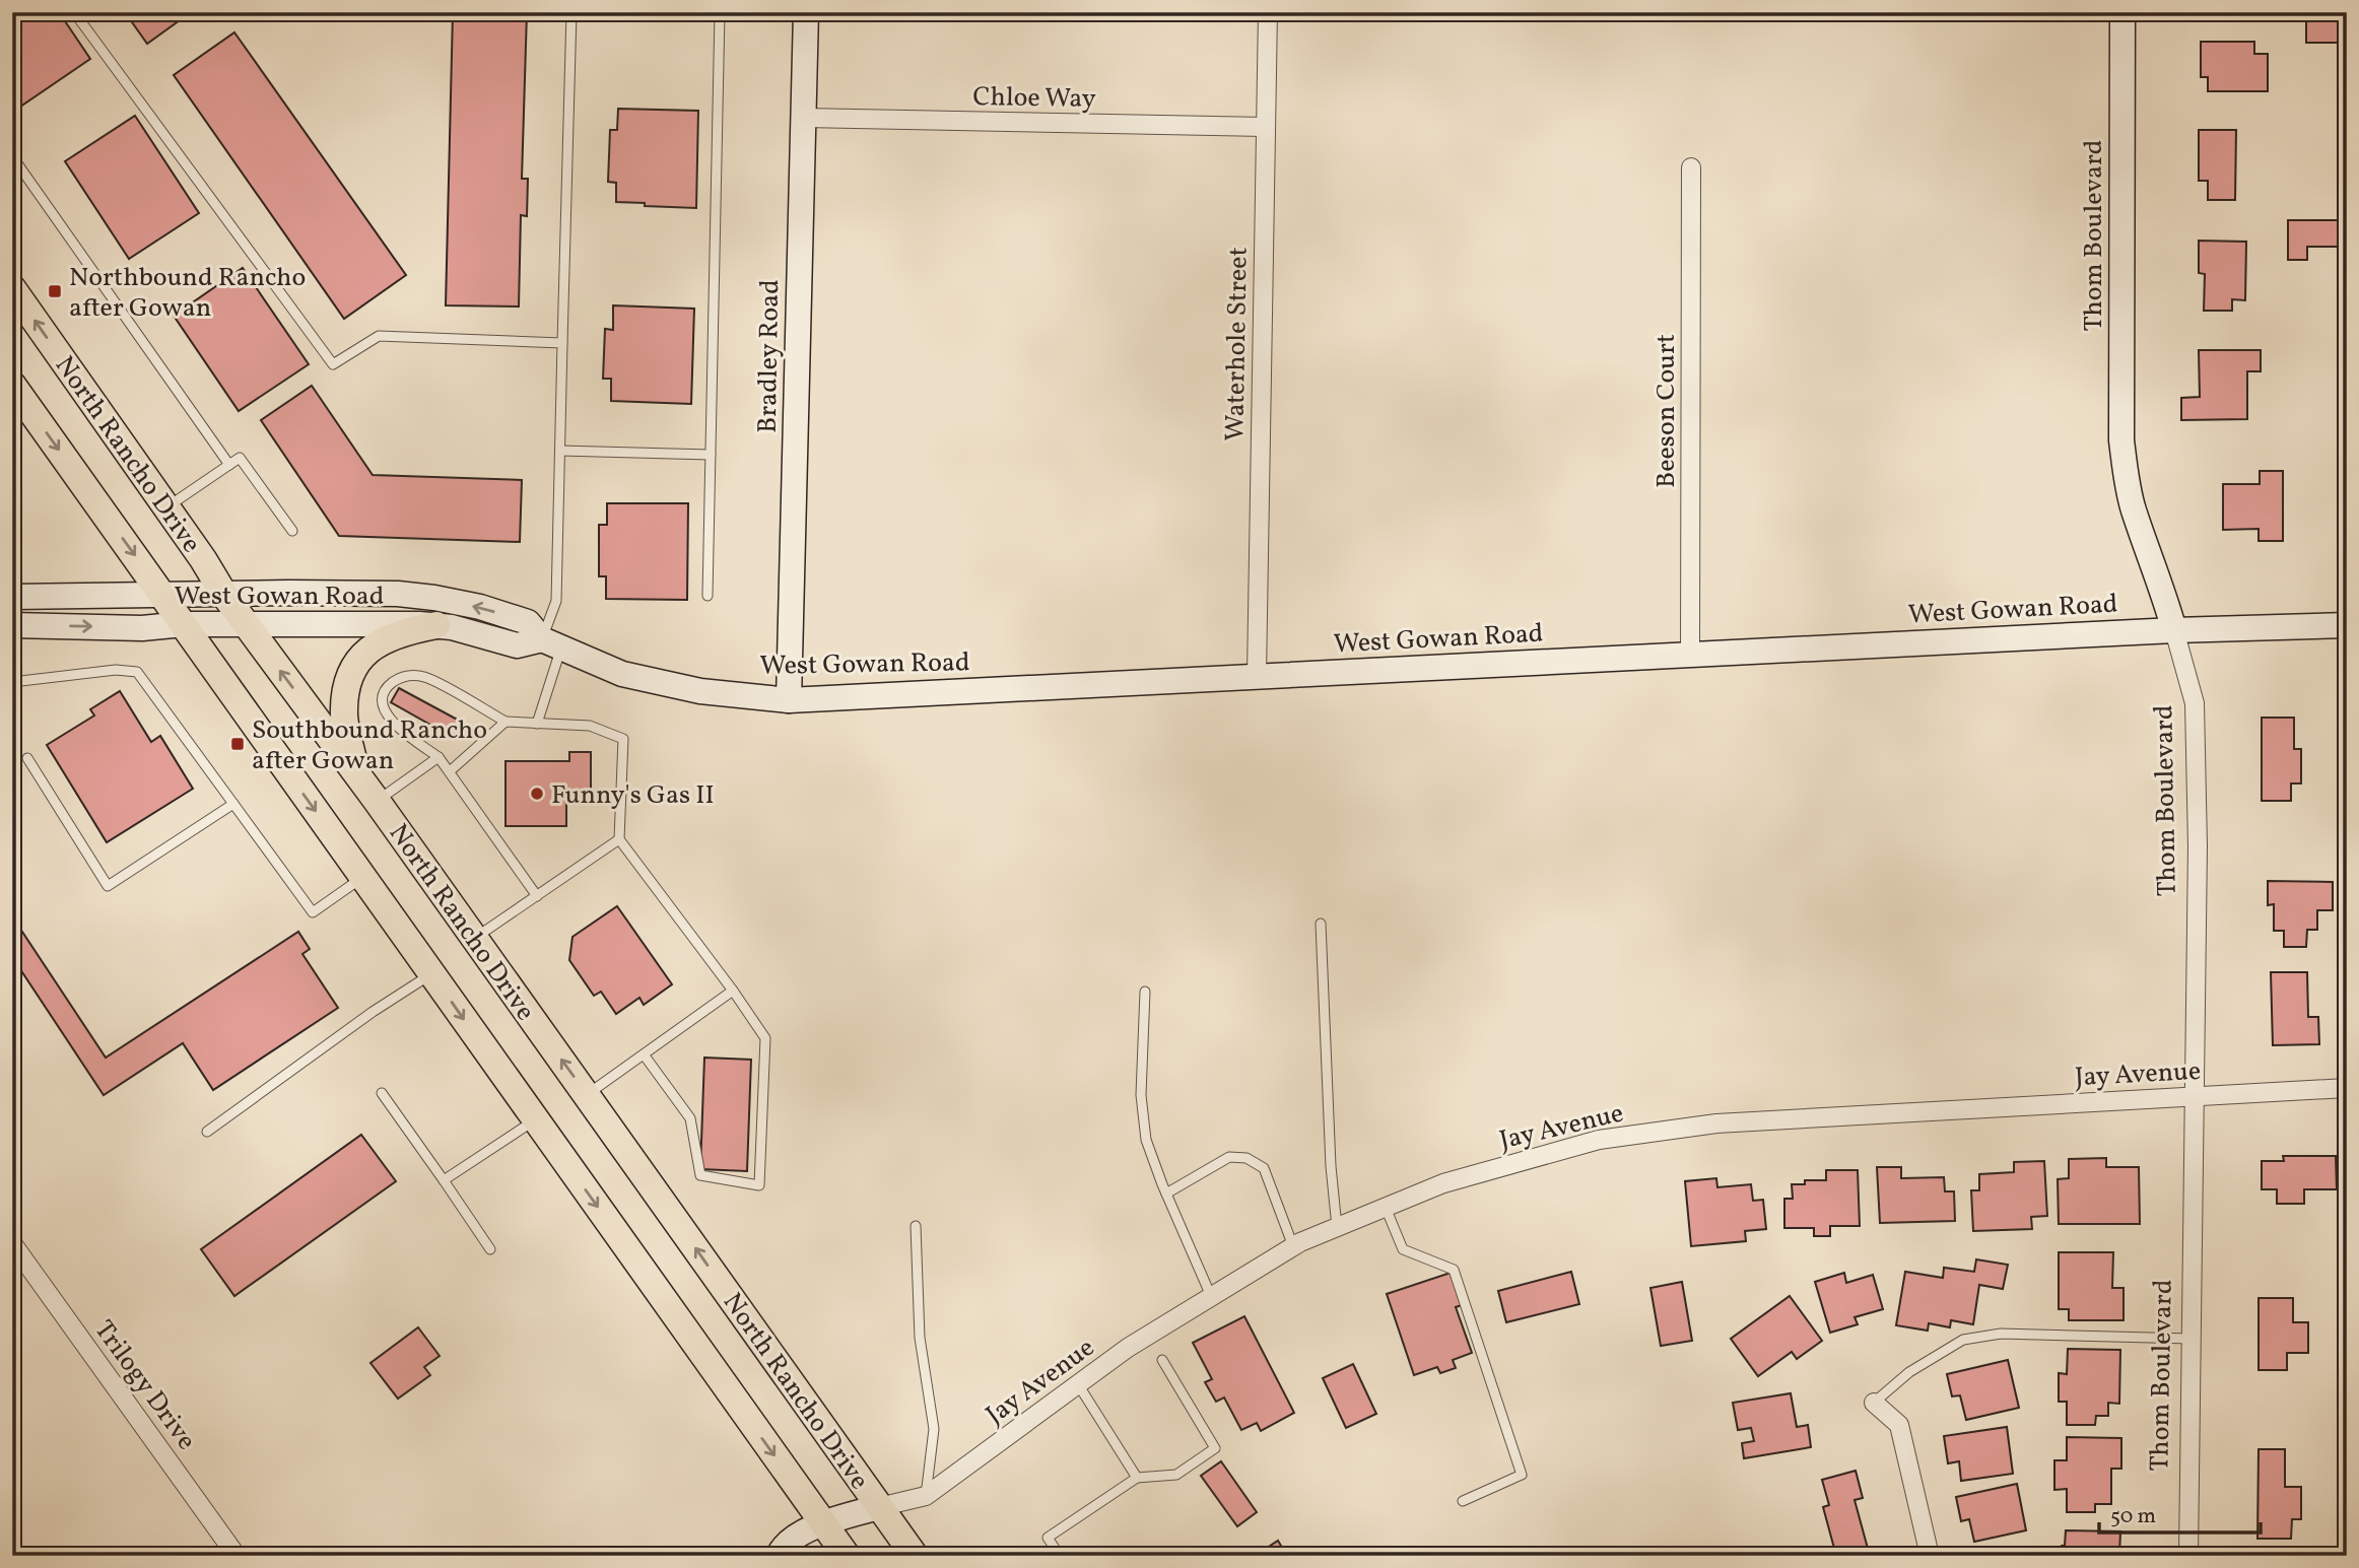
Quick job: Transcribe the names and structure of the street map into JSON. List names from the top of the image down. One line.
{"streets":{"main road":["North Rancho Drive"],"street":["Chloe Way","Thom Boulevard","Waterhole Street","Bradley Road","Beeson Court","West Gowan Road","Jay Avenue","Trilogy Drive"]},"crossings":[["Chloe Way","Waterhole Street"],["Chloe Way","Bradley Road"],["Thom Boulevard","West Gowan Road"],["Thom Boulevard","Jay Avenue"],["Waterhole Street","West Gowan Road"],["Bradley Road","West Gowan Road"],["Beeson Court","West Gowan Road"],["North Rancho Drive","West Gowan Road"],["North Rancho Drive","Jay Avenue"]],"places":{"transit":["Northbound Rancho after Gowan","Southbound Rancho after Gowan"],"other":["Funny's Gas II"]},"scale_bar":"50 m"}
